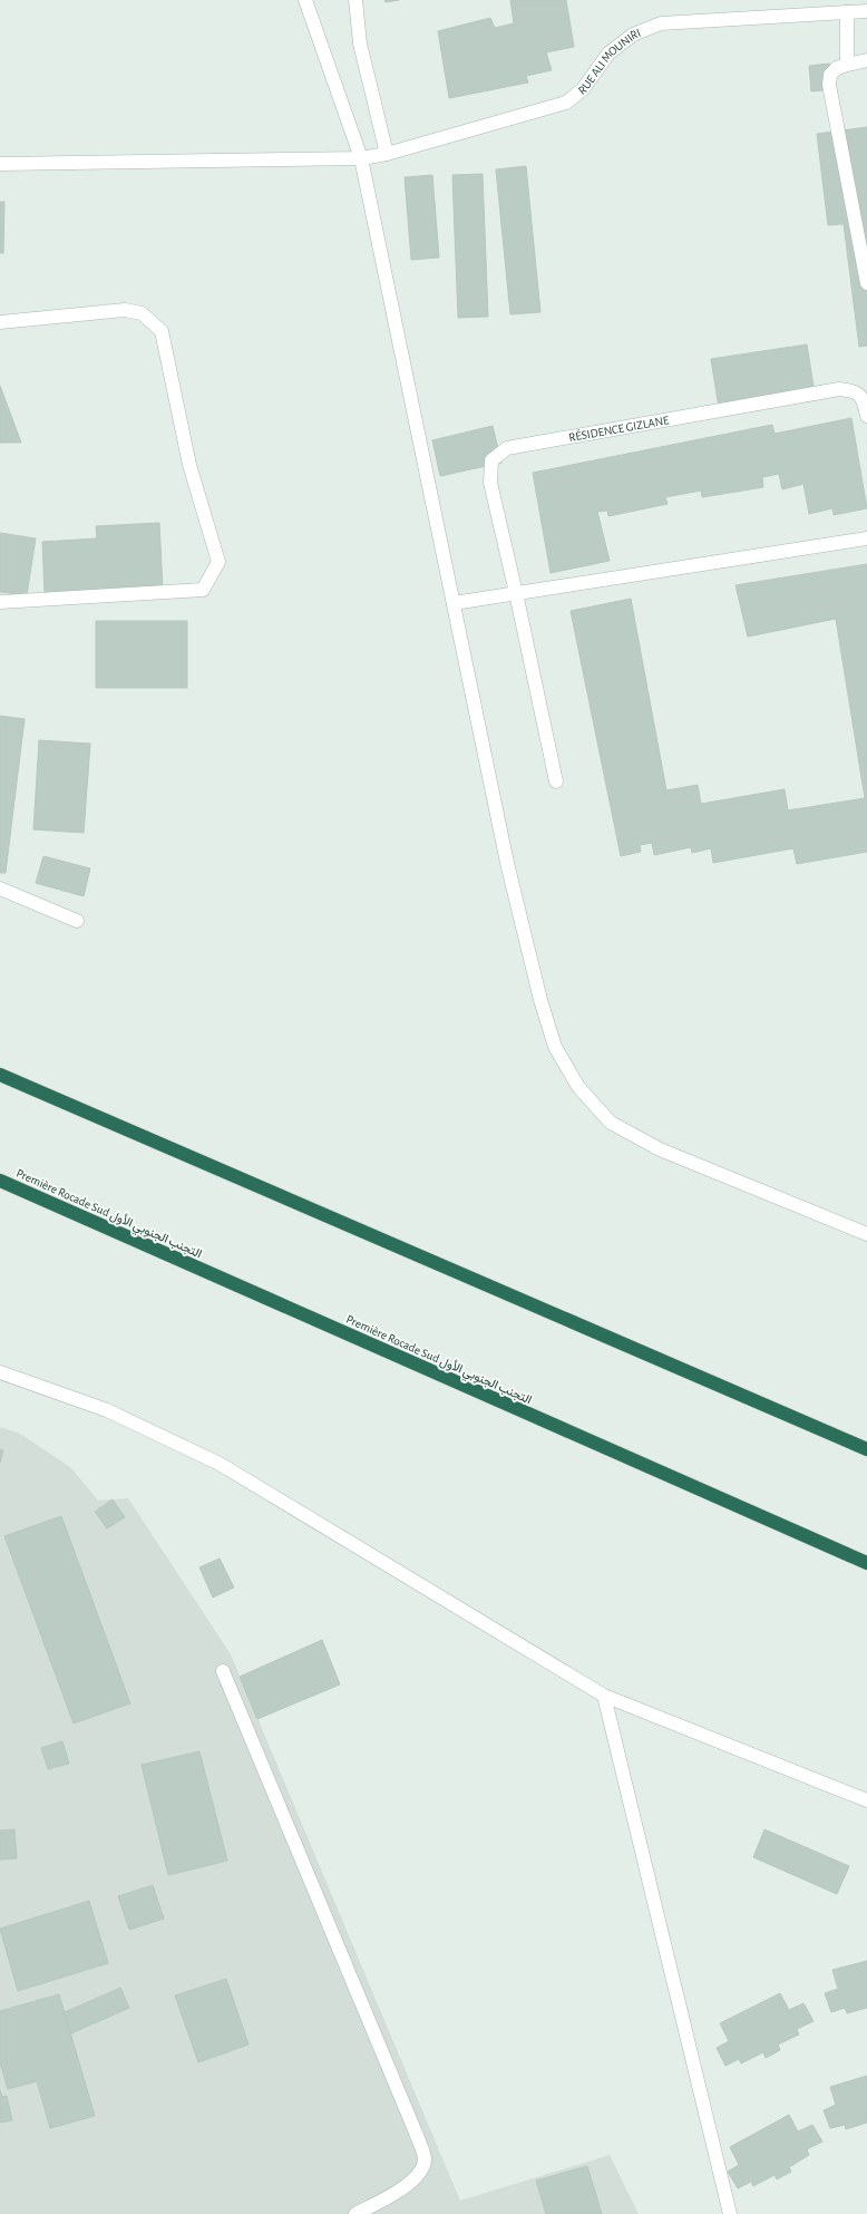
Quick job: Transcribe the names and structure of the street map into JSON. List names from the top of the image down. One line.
{"streets":{"highway":["Première Rocade Sud التجنب الجنوبي الأول"],"street":["RUE ALI MOUNIRI","RÉSIDENCE GIZLANE"]}}
